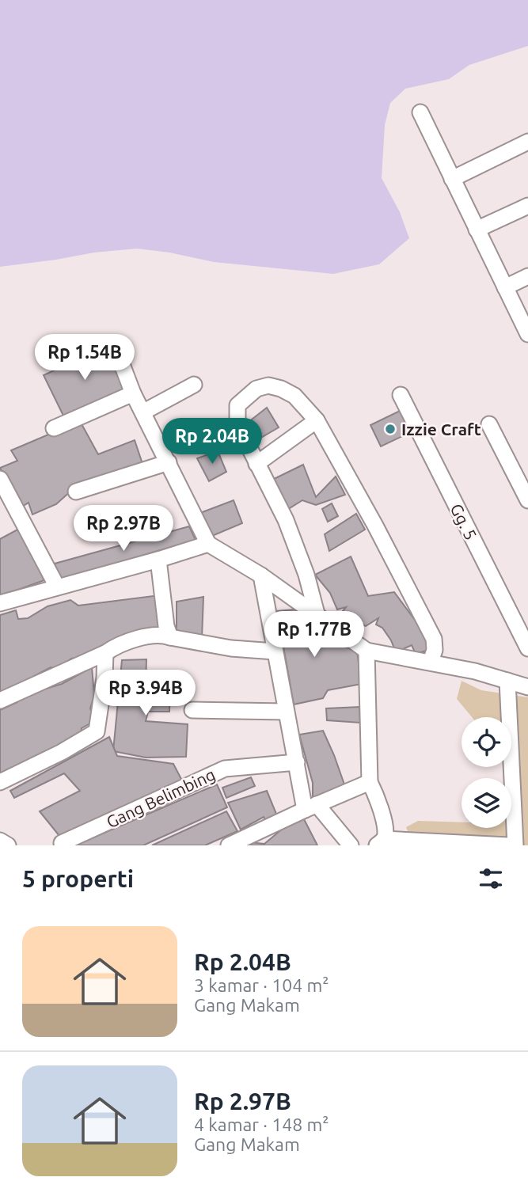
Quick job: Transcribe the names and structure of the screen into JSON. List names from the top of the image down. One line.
{"streets":{"street":["Gg. 5","Gang Belimbing"]},"places":["Izzie Craft"],"page":{"price":["Rp 1.54B","Rp 2.04B","Rp 2.97B","Rp 1.77B","Rp 3.94B"],"heading":"5 properti","list":[{"name":"Rp 2.04B","note":"3 kamar · 104 m² · Gang Makam"},{"name":"Rp 2.97B","note":"4 kamar · 148 m² · Gang Makam"}]}}
